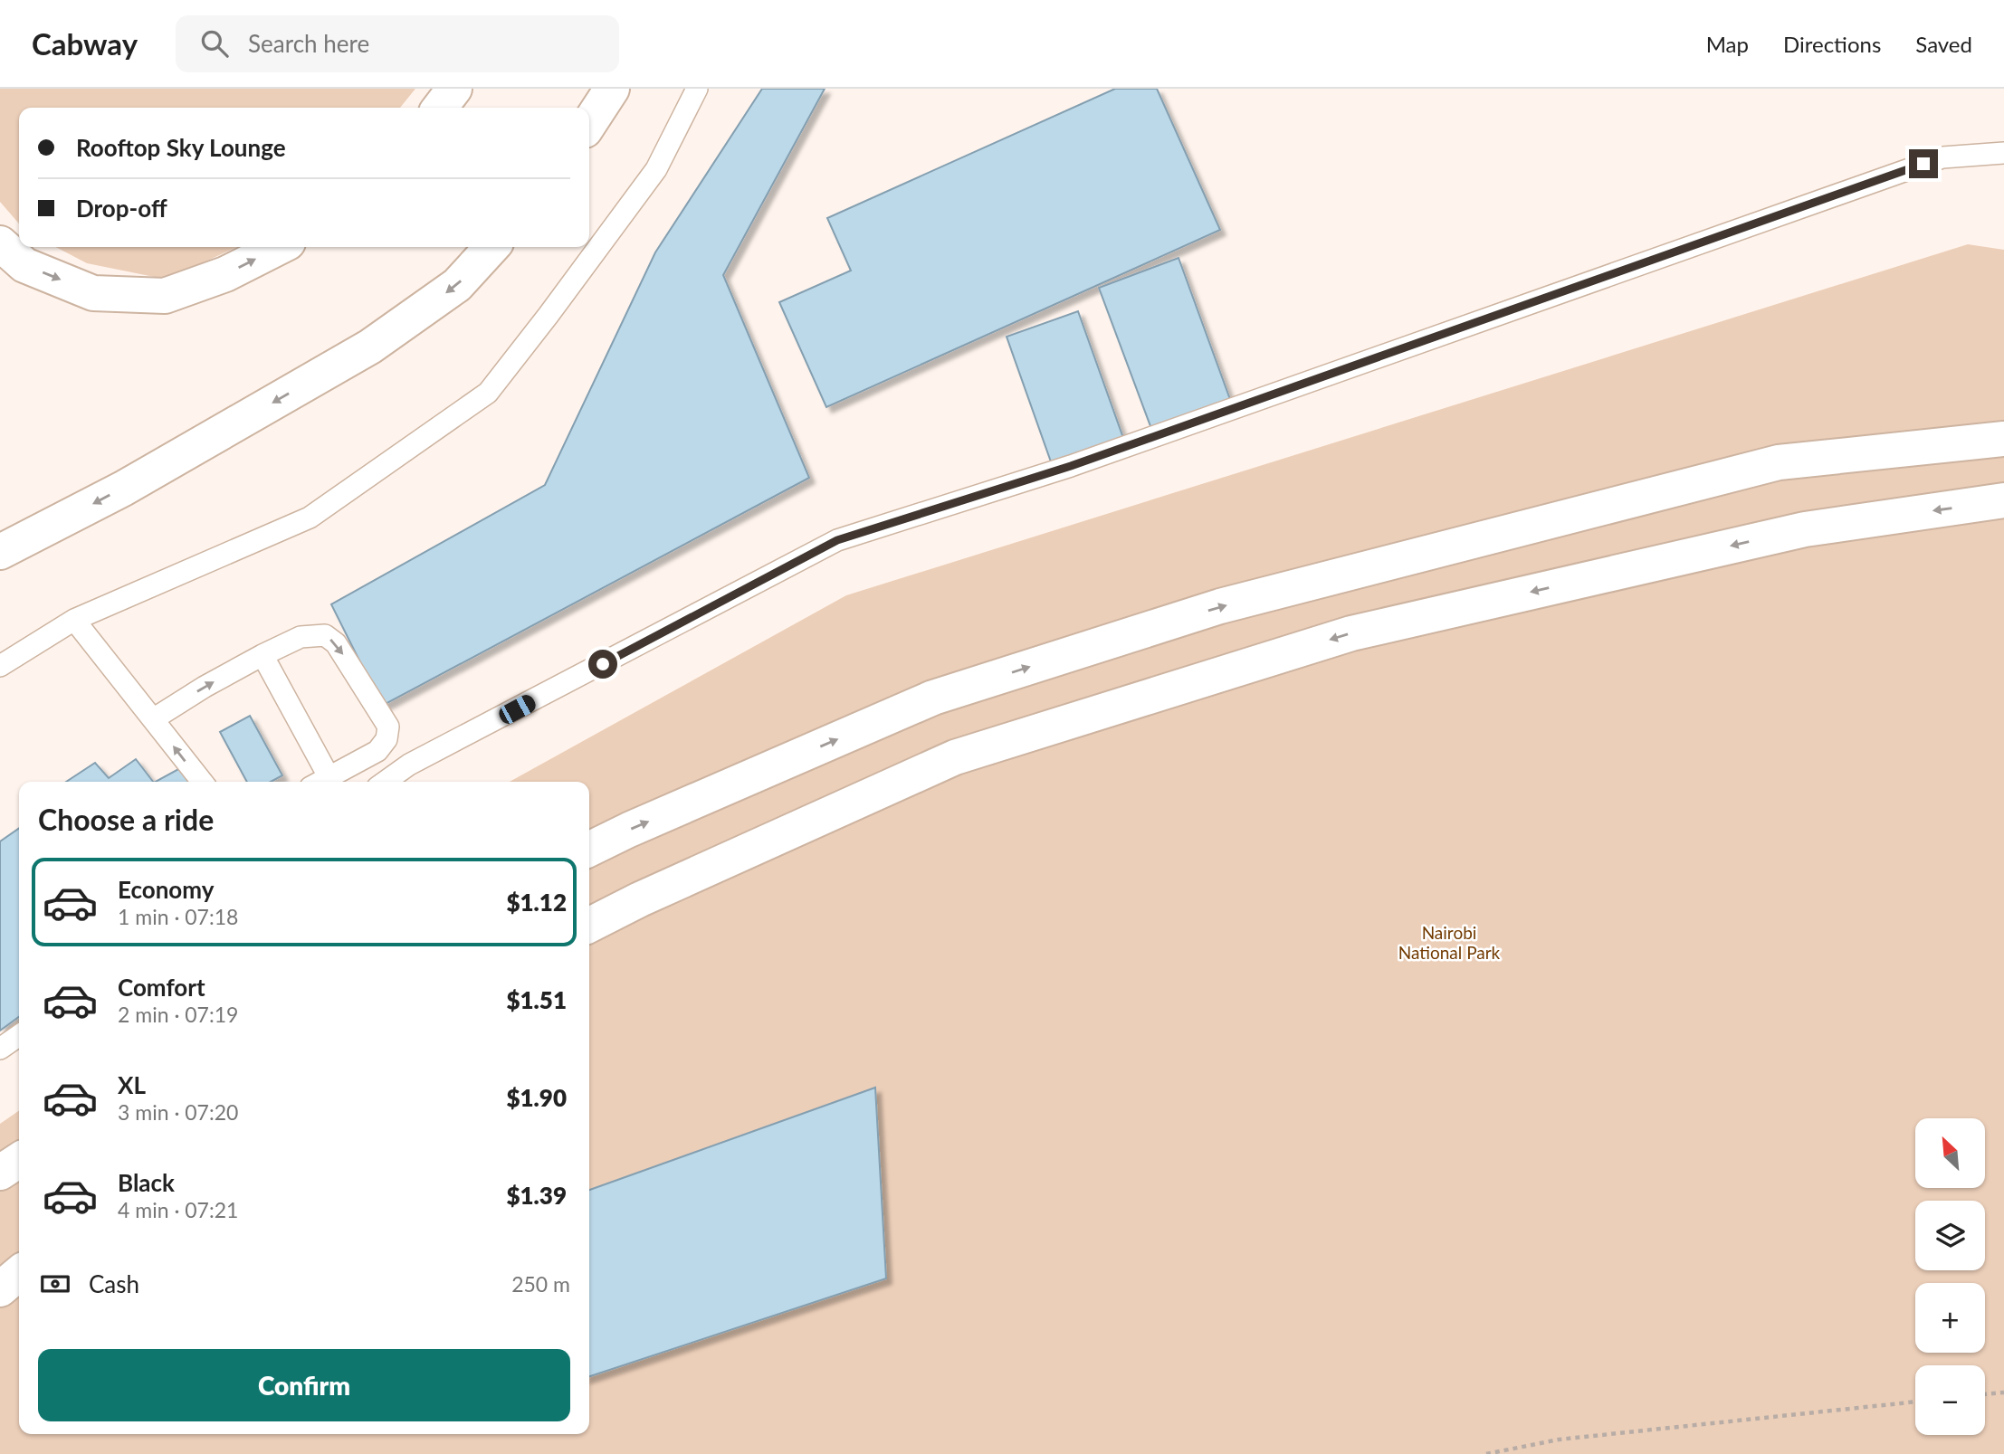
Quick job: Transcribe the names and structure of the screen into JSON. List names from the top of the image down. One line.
{"parks":["Nairobi National Park"],"north":"top left","page":{"header":"Cabway","search":"Search here","nav":["Map","Directions","Saved"],"banner":["Rooftop Sky Lounge","Drop-off"],"heading":"Choose a ride","list":[{"name":"Economy","note":"1 min · 07:18","value":"$1.12"},{"name":"Comfort","note":"2 min · 07:19","value":"$1.51"},{"name":"XL","note":"3 min · 07:20","value":"$1.90"},{"name":"Black","note":"4 min · 07:21","value":"$1.39"}],"map_buttons":["+","−"],"pay":["Cash","250 m"],"buttons":"Confirm"}}
